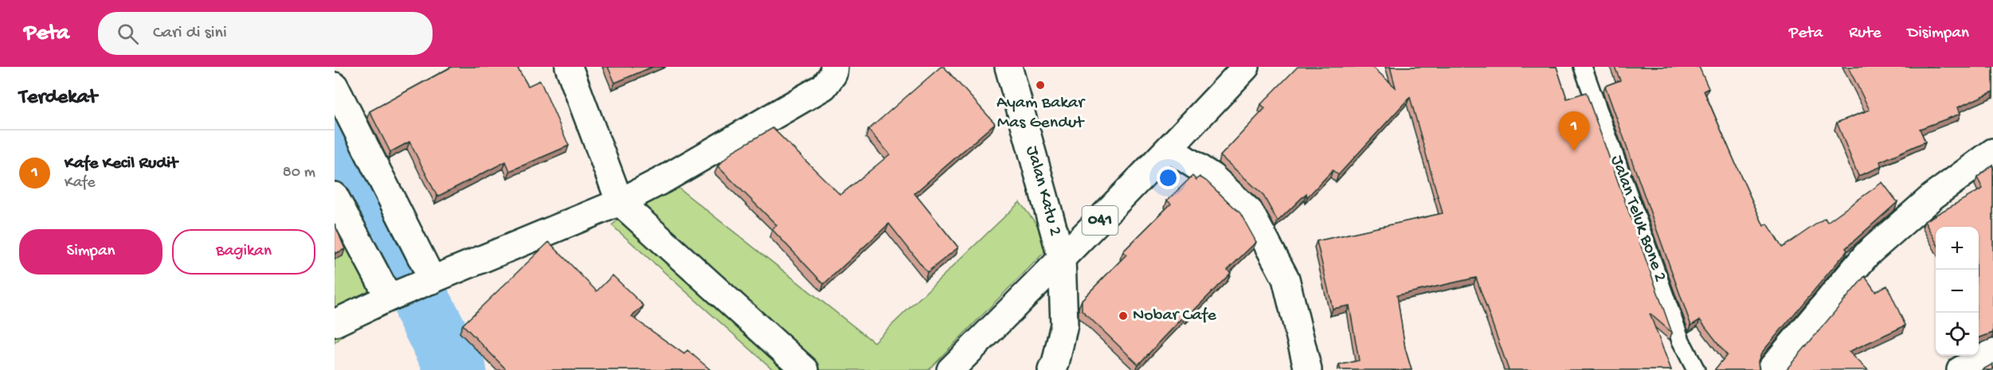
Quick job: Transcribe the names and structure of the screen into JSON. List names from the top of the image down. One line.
{"streets":{"street":["Jalan Katu 2","041"],"lane":["Jalan Teluk Bone 2"]},"crossings":[["Jalan Katu 2","041"]],"places":["Ayam Bakar Mas Gendut","Nobar Cafe"],"page":{"header":"Peta","search":"Cari di sini","nav":["Peta","Rute","Disimpan"],"heading":"Terdekat","pins":"1","list":[{"mark":"1","name":"Kafe Kecil Rudit","note":"Kafe","value":"80 m"}],"buttons":["Simpan","Bagikan"],"map_buttons":["+","−"]}}
